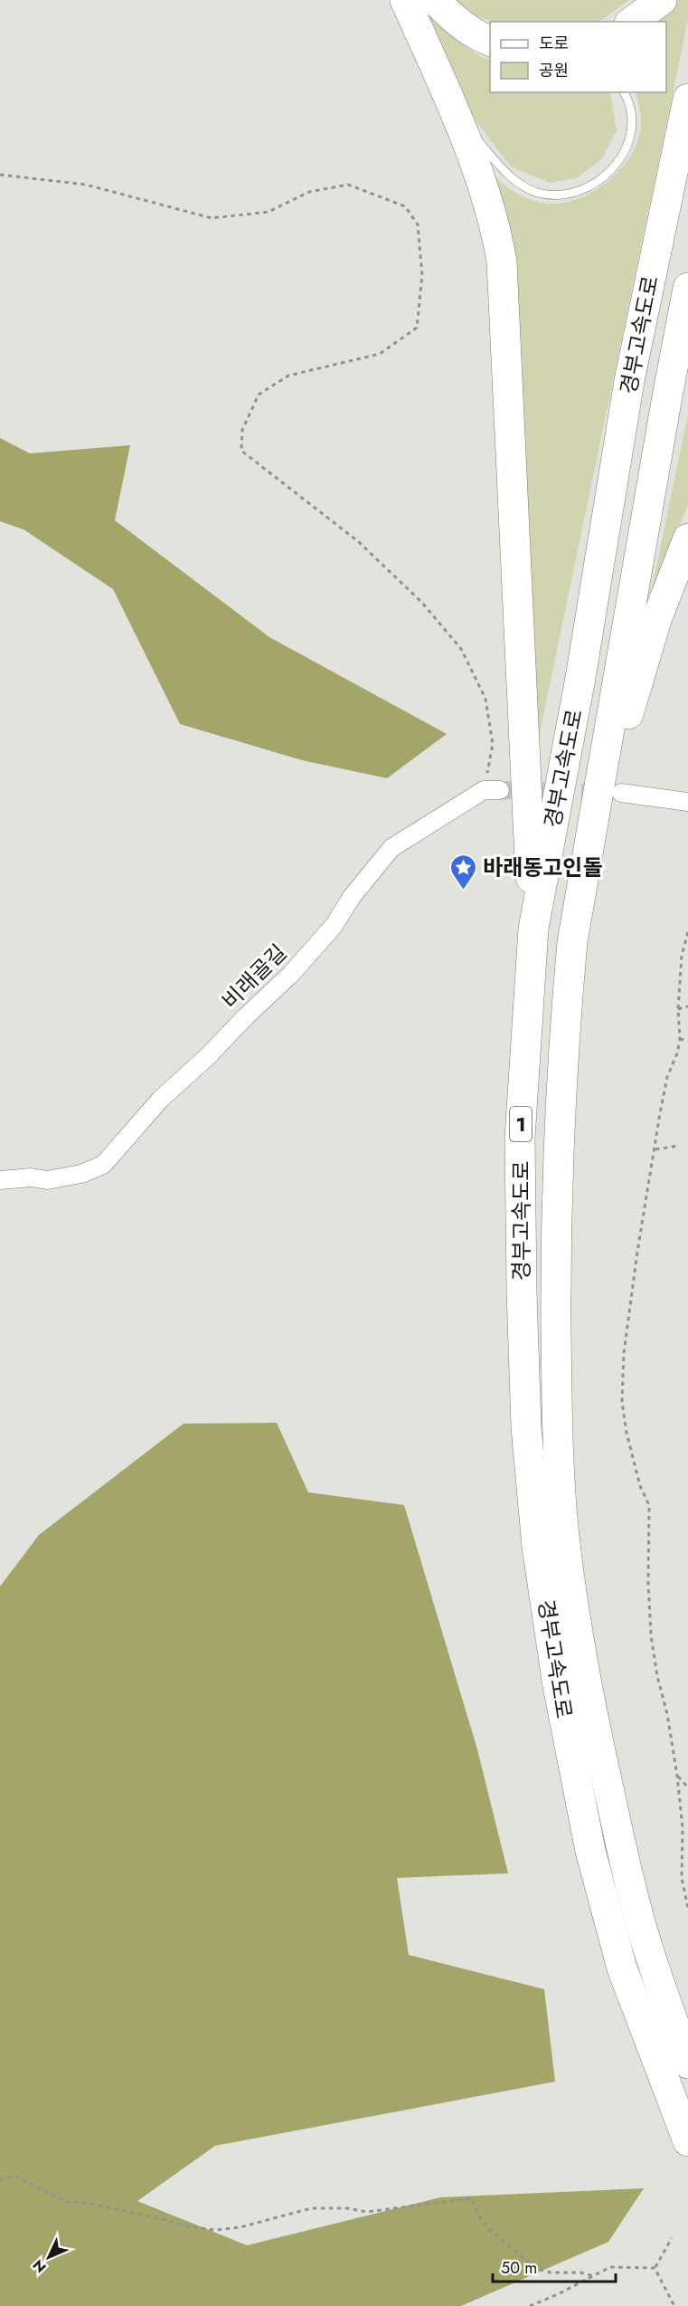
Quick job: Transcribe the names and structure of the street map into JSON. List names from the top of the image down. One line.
{"streets":{"highway":["경부고속도로","1"],"street":["비래골길"]},"places":{"place":["바래동고인돌"]},"legend":["도로","공원"],"scale_bar":"50 m","north":"bottom left"}
